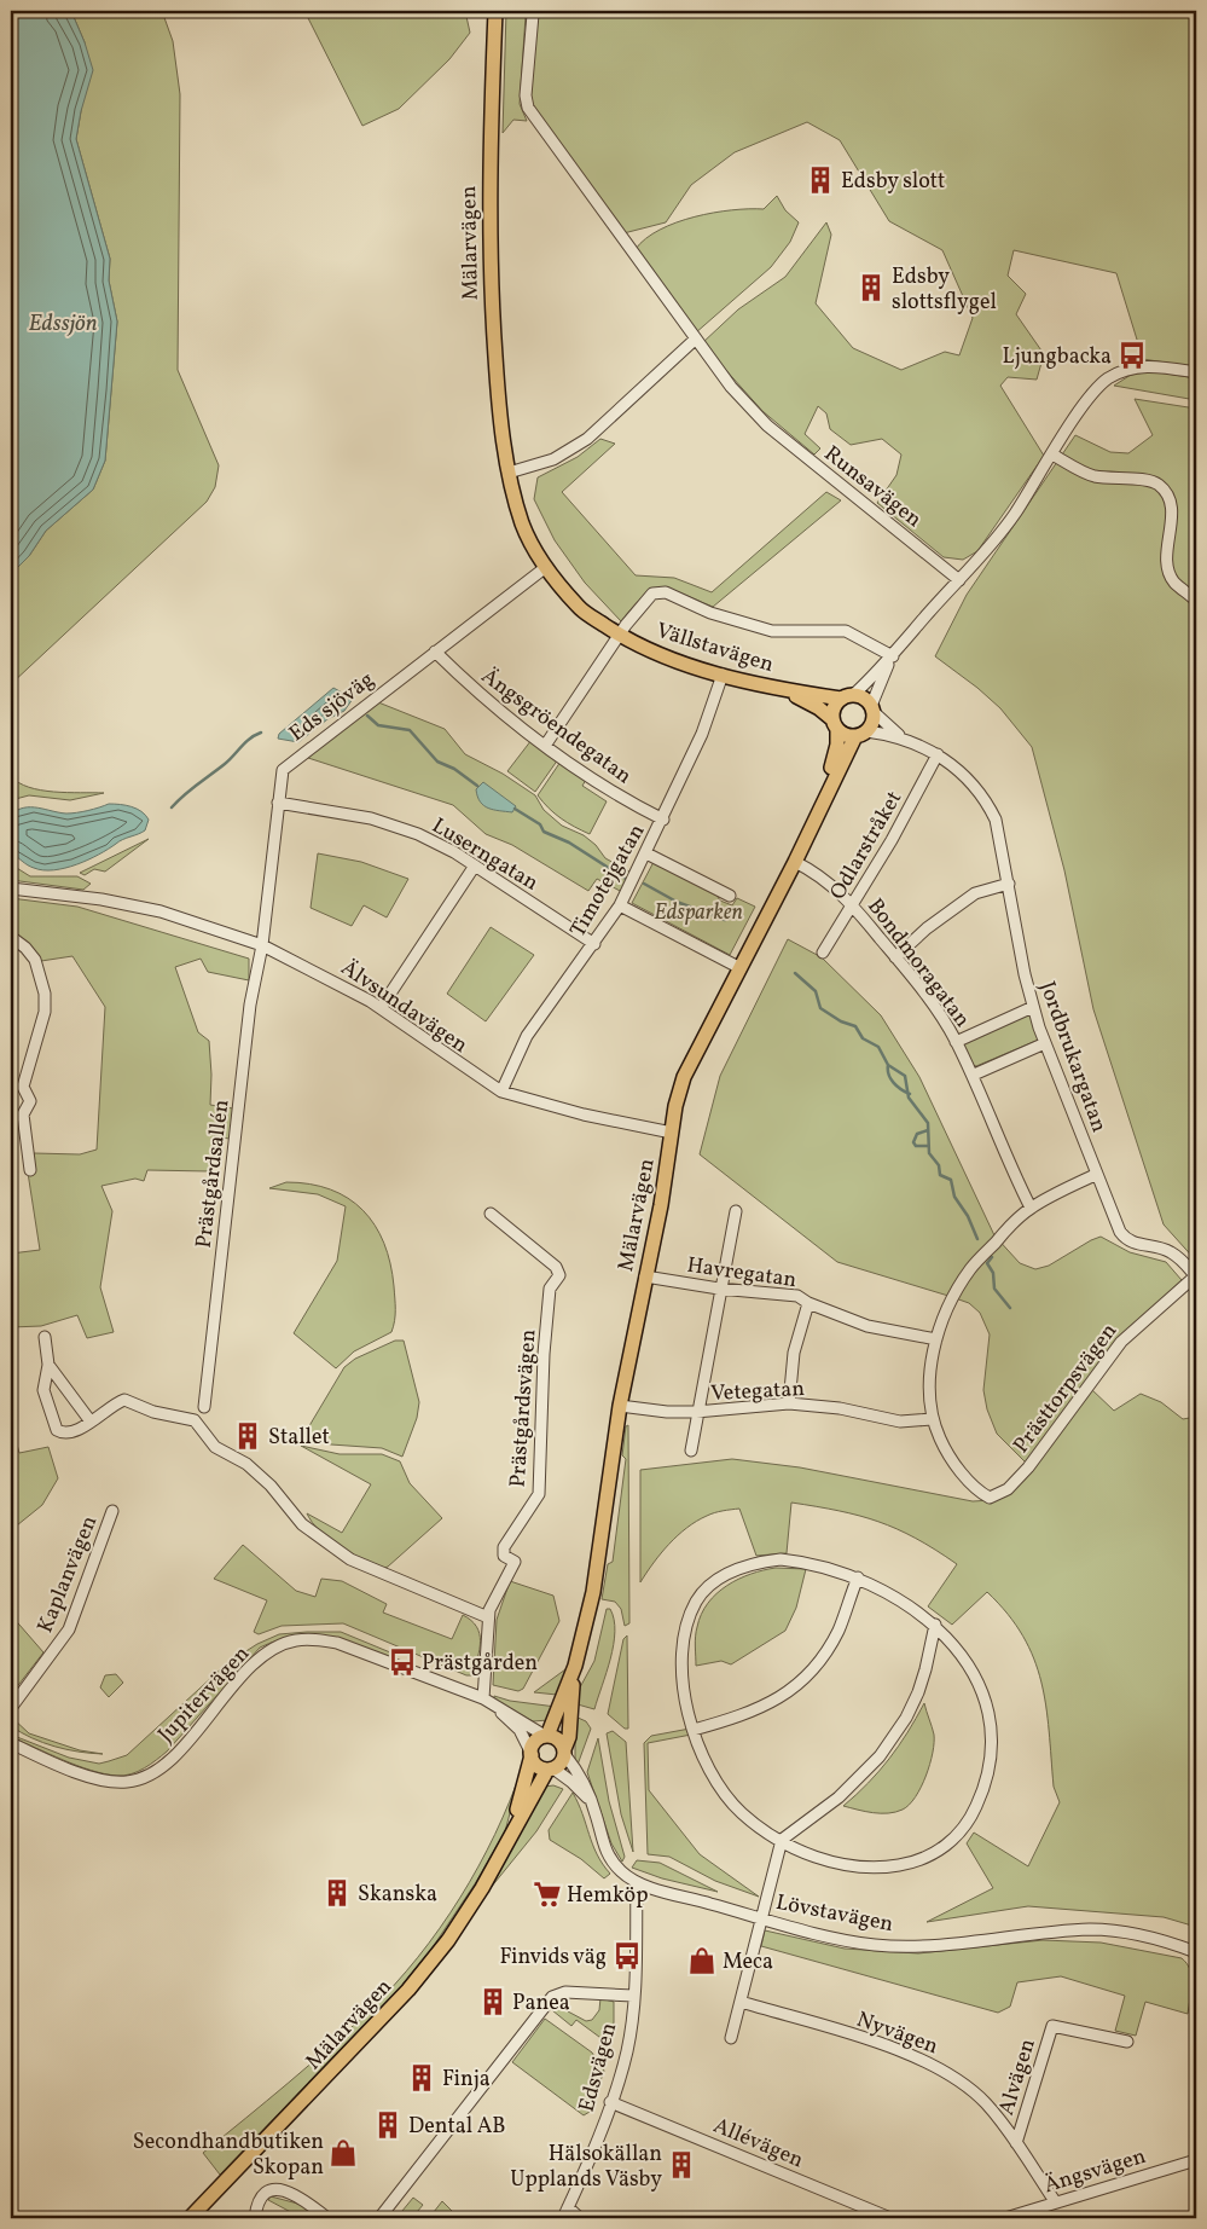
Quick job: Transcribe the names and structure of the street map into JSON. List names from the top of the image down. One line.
{"streets":{"main road":["Mälarvägen","Vällstavägen"],"street":["Runsavägen","Eds sjöväg","Ängsgröendegatan","Odlarstråket","Luserngatan","Timotejgatan","Bondmoragatan","Älvsundavägen","Jordbrukargatan","Prästgårdsallén","Havregatan","Prästtorpsvägen","Vetegatan","Prästgårdsvägen","Kaplanvägen","Jupitervägen","Lövstavägen","Nyvägen","Edsvägen","Alvägen","Allévägen","Ängsvägen"]},"crossings":[["Mälarvägen","Vällstavägen"],["Mälarvägen","Bondmoragatan"],["Mälarvägen","Älvsundavägen"],["Mälarvägen","Jordbrukargatan"],["Mälarvägen","Havregatan"],["Mälarvägen","Vetegatan"],["Mälarvägen","Jupitervägen"],["Mälarvägen","Lövstavägen"],["Vällstavägen","Eds sjöväg"],["Vällstavägen","Timotejgatan"],["Vällstavägen","Jordbrukargatan"],["Eds sjöväg","Ängsgröendegatan"],["Eds sjöväg","Luserngatan"],["Eds sjöväg","Älvsundavägen"],["Eds sjöväg","Prästgårdsallén"],["Ängsgröendegatan","Timotejgatan"],["Odlarstråket","Bondmoragatan"],["Odlarstråket","Jordbrukargatan"],["Luserngatan","Timotejgatan"],["Timotejgatan","Älvsundavägen"],["Älvsundavägen","Prästgårdsallén"],["Jordbrukargatan","Prästtorpsvägen"],["Prästtorpsvägen","Vetegatan"],["Prästgårdsvägen","Jupitervägen"],["Jupitervägen","Lövstavägen"],["Lövstavägen","Edsvägen"],["Nyvägen","Alvägen"],["Nyvägen","Ängsvägen"],["Edsvägen","Allévägen"]],"water":["Edssjön"],"parks":["Edsparken"],"places":{"building":["Edsby slott","Edsby slottsflygel","Stallet","Skanska","Panea","Finja","Dental AB","Hälsokällan Upplands Väsby"],"bus stop":["Ljungbacka","Prästgården","Finvids väg"],"supermarket":["Hemköp"],"shop":["Meca","Secondhandbutiken Skopan"]}}
